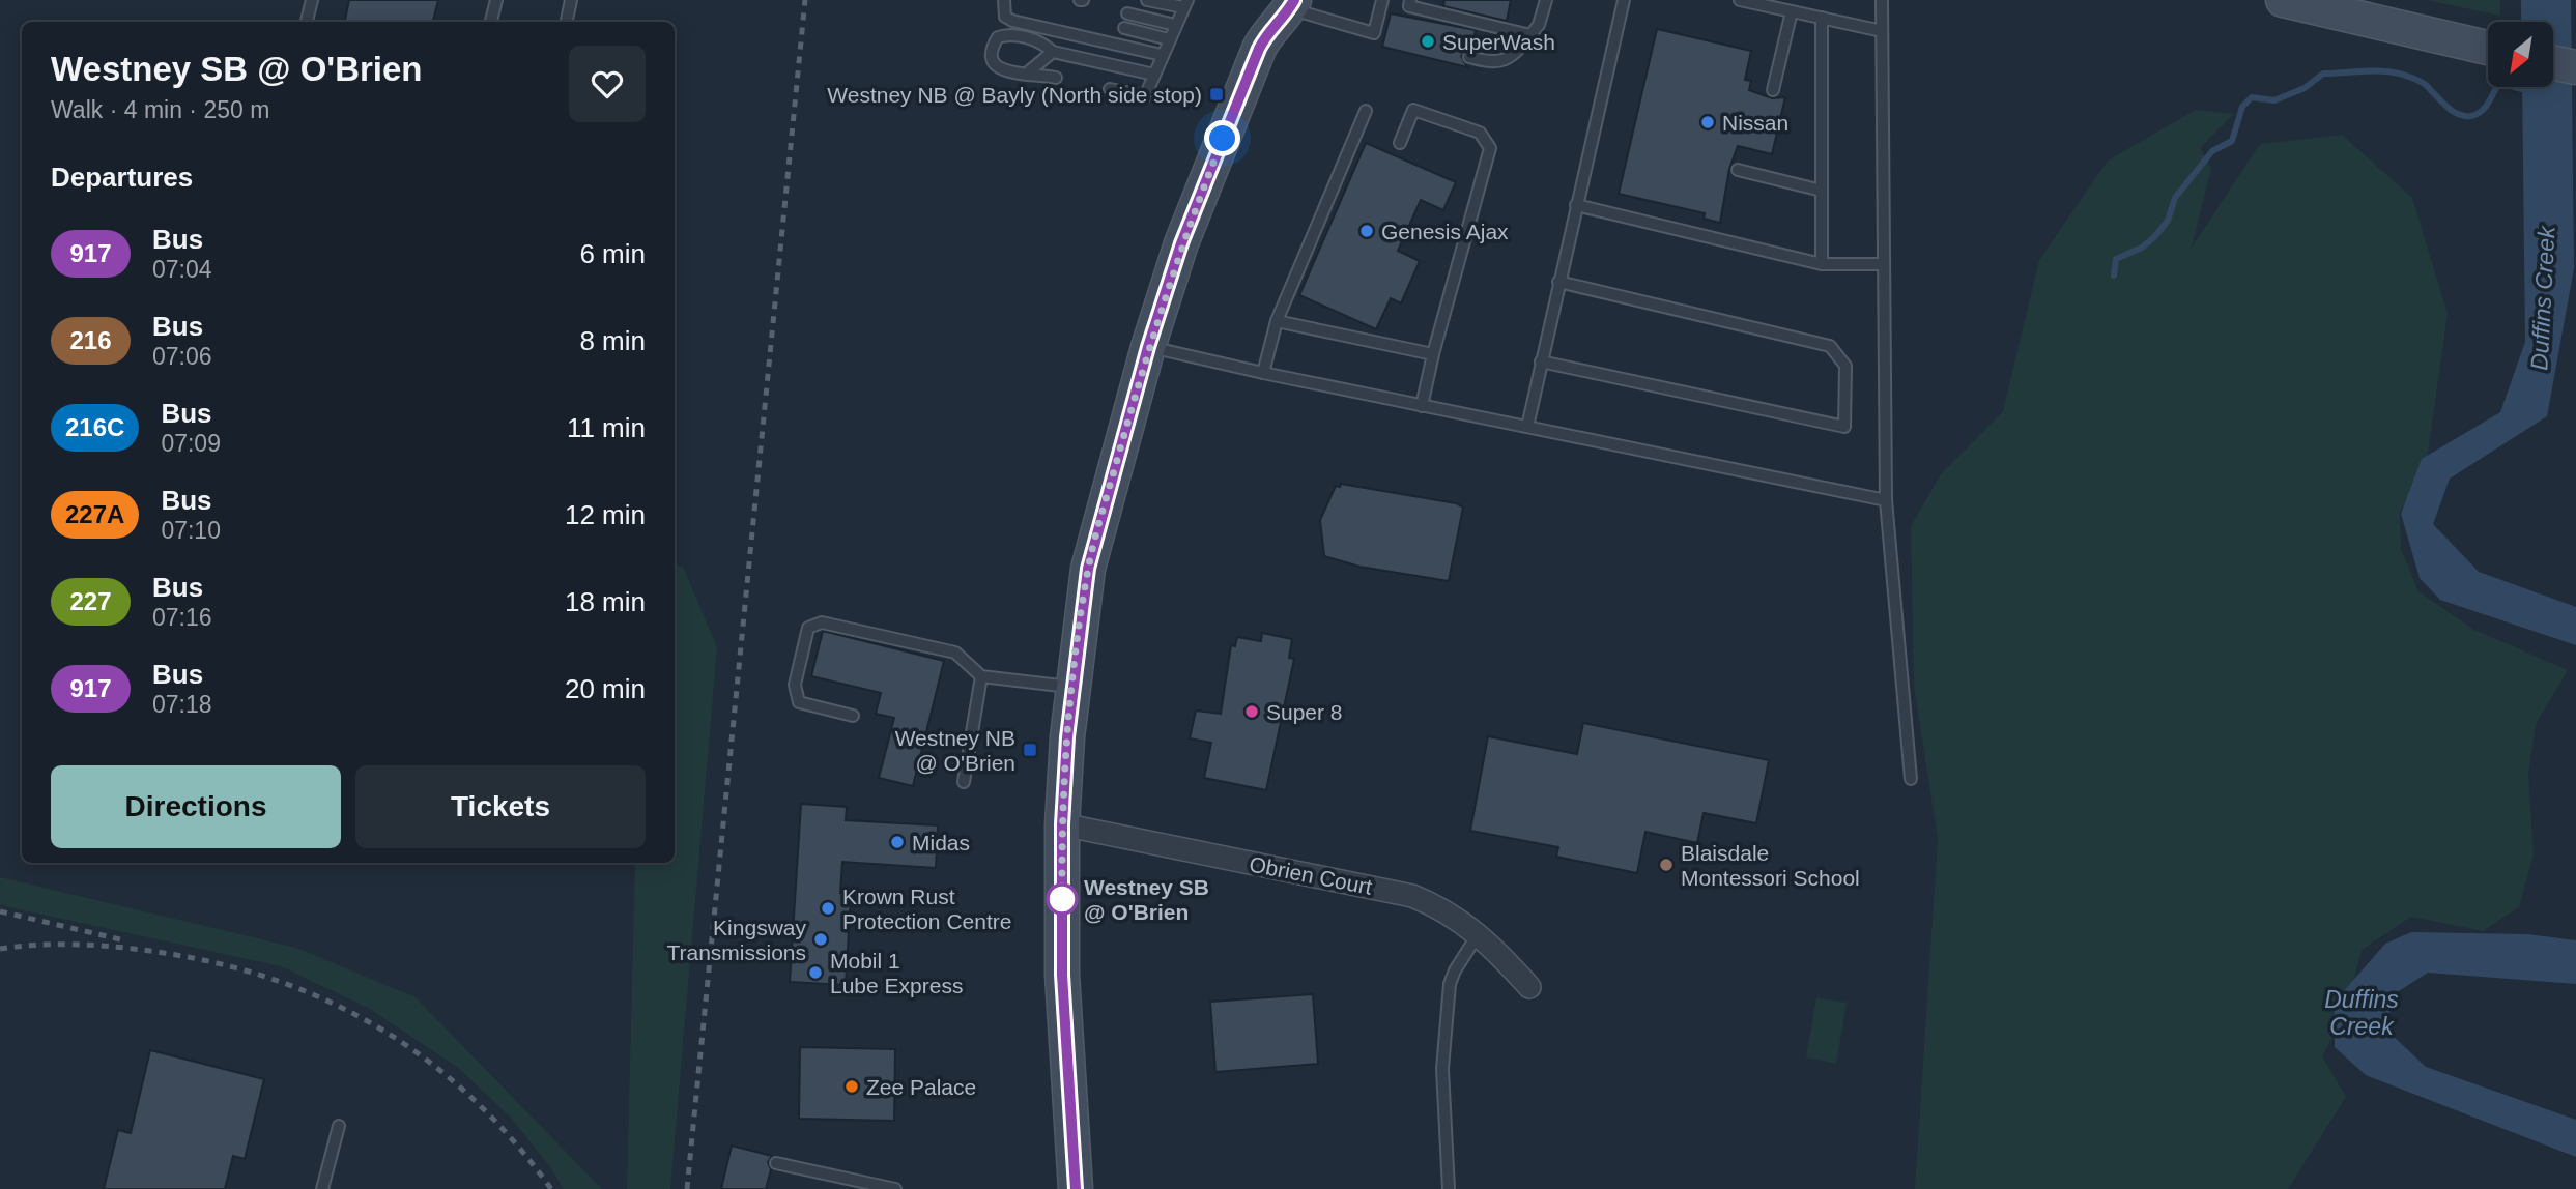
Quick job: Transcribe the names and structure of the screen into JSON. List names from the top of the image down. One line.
{"streets":{"street":["Obrien Court"]},"water":["Duffins Creek"],"places":{"other":["SuperWash","Nissan","Genesis Ajax","Super 8","Midas","Blaisdale Montessori School","Westney SB @ O'Brien","Krown Rust Protection Centre","Kingsway Transmissions","Mobil 1 Lube Express","Zee Palace"],"transit":["Westney NB @ Bayly (North side stop)","Westney NB @ O'Brien"]},"lines":["bus line 917"],"north":"bottom left","page":{"heading":[["Westney SB @ O'Brien","Walk · 4 min · 250 m"],"Departures"],"list":[{"mark":"917","name":"Bus","note":"07:04","value":"6 min"},{"mark":"216","name":"Bus","note":"07:06","value":"8 min"},{"mark":"216C","name":"Bus","note":"07:09","value":"11 min"},{"mark":"227A","name":"Bus","note":"07:10","value":"12 min"},{"mark":"227","name":"Bus","note":"07:16","value":"18 min"},{"mark":"917","name":"Bus","note":"07:18","value":"20 min"}],"buttons":["Directions","Tickets"]}}
